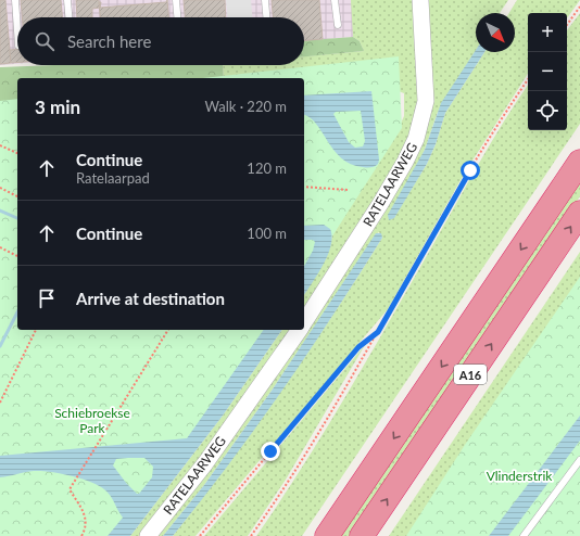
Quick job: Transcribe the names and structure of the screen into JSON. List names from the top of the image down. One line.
{"streets":{"highway":["A16"],"street":["RATELAARWEG"]},"parks":["Schiebroekse Park","Vlinderstrik"],"north":"bottom right","page":{"map_buttons":["+","−"],"search":"Search here","heading":["3 min","Walk · 220 m"],"list":[["Continue","Ratelaarpad","120 m"],["Continue","100 m"],"Arrive at destination"]}}
